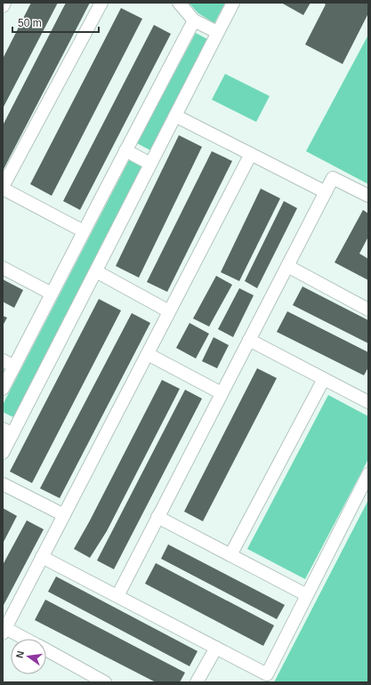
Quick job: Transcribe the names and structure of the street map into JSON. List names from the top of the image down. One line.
{"scale_bar":"50 m","north":"left"}
